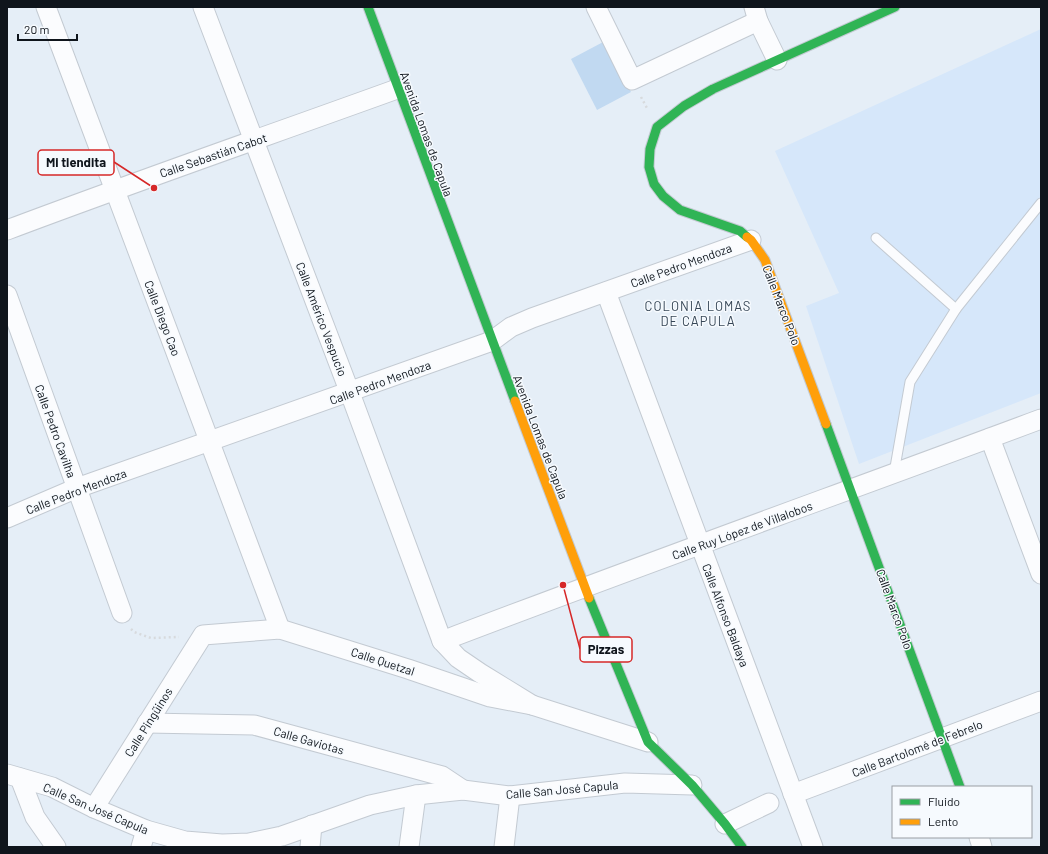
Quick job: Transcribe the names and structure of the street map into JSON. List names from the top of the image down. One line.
{"streets":{"street":["Avenida Lomas de Capula","Calle Sebastián Cabot","Calle Pedro Mendoza","Calle Marco Polo","Calle Diego Cao","Calle Américo Vespucio","Calle Pedro Cavilha","Calle Ruy López de Villalobos","Calle Alfonso Baldaya","Calle Quetzal","Calle Pingüinos","Calle Gaviotas","Calle Bartolomé de Febrelo","Calle San José Capula"]},"crossings":[["Avenida Lomas de Capula","Calle Sebastián Cabot"],["Avenida Lomas de Capula","Calle Pedro Mendoza"],["Avenida Lomas de Capula","Calle Ruy López de Villalobos"],["Avenida Lomas de Capula","Calle Quetzal"],["Avenida Lomas de Capula","Calle San José Capula"],["Calle Sebastián Cabot","Calle Diego Cao"],["Calle Sebastián Cabot","Calle Américo Vespucio"],["Calle Pedro Mendoza","Calle Marco Polo"],["Calle Pedro Mendoza","Calle Diego Cao"],["Calle Pedro Mendoza","Calle Américo Vespucio"],["Calle Pedro Mendoza","Calle Pedro Cavilha"],["Calle Pedro Mendoza","Calle Alfonso Baldaya"],["Calle Marco Polo","Calle Ruy López de Villalobos"],["Calle Marco Polo","Calle Bartolomé de Febrelo"],["Calle Diego Cao","Calle Quetzal"],["Calle Américo Vespucio","Calle Ruy López de Villalobos"],["Calle Américo Vespucio","Calle Quetzal"],["Calle Ruy López de Villalobos","Calle Alfonso Baldaya"],["Calle Alfonso Baldaya","Calle Bartolomé de Febrelo"],["Calle Quetzal","Calle Pingüinos"],["Calle Pingüinos","Calle Gaviotas"],["Calle Pingüinos","Calle San José Capula"],["Calle Gaviotas","Calle San José Capula"]],"districts":["COLONIA LOMAS DE CAPULA"],"places":["Mi tiendita","Pizzas"],"legend":["Fluido","Lento"],"scale_bar":"20 m"}
